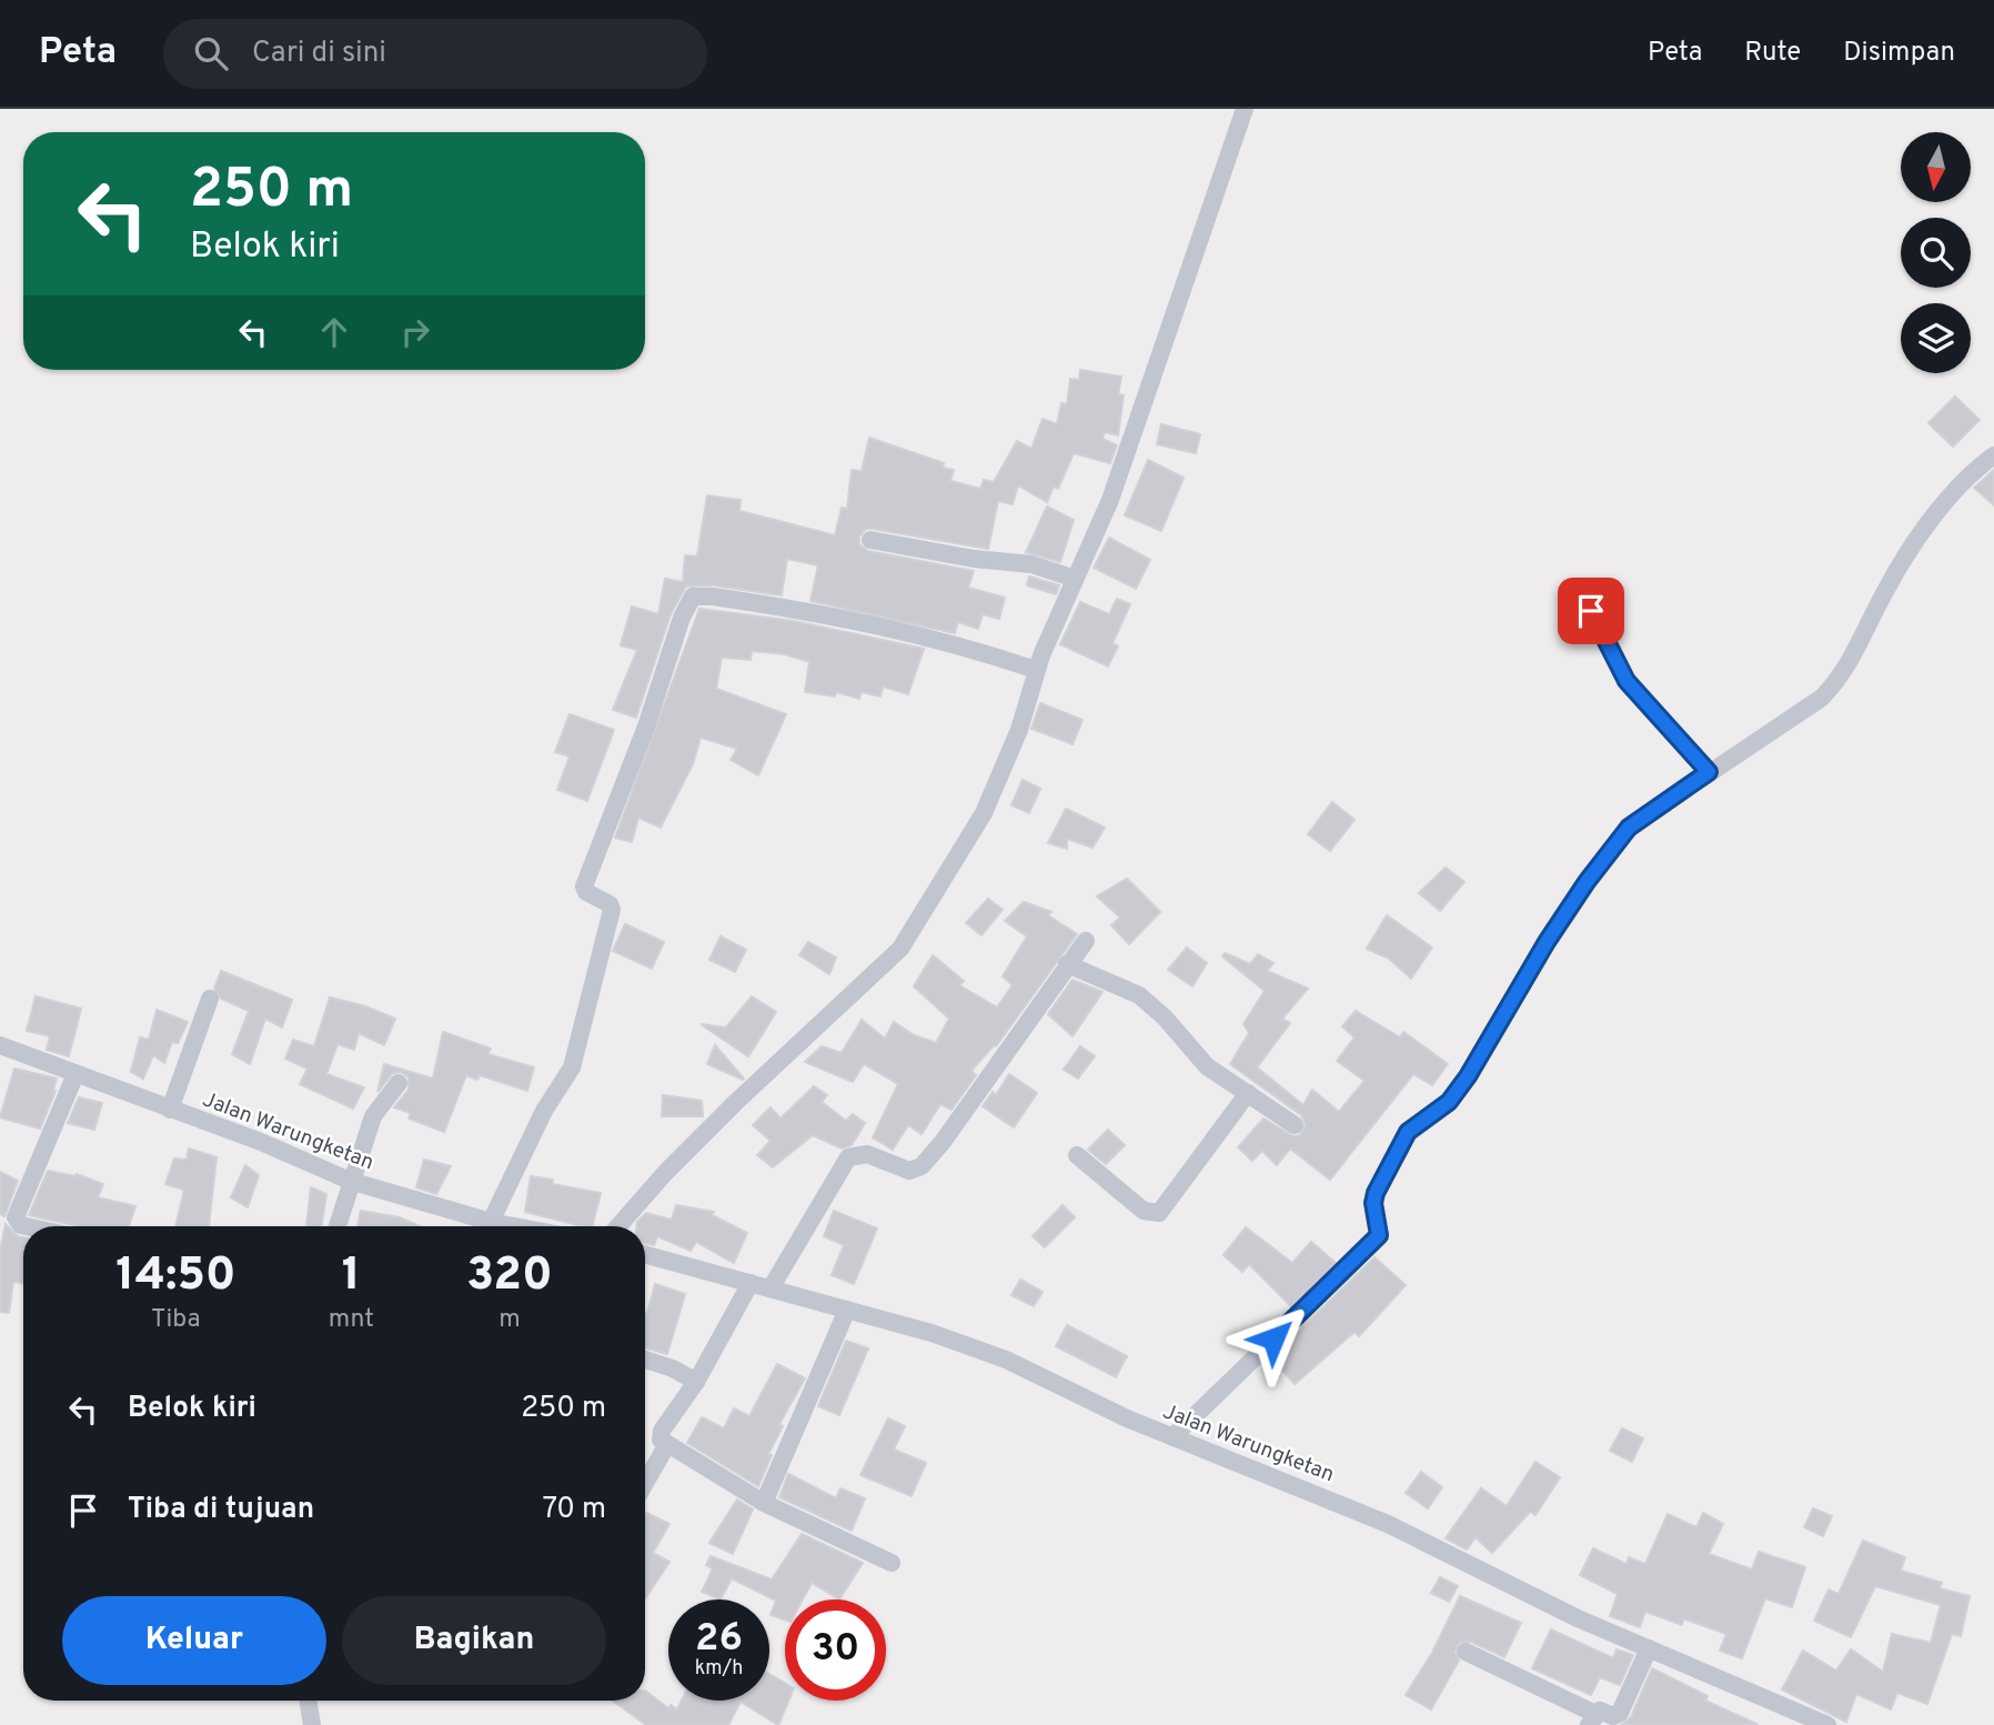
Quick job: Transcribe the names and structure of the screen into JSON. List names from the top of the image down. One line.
{"streets":{"street":["Jalan Warungketan"]},"north":"bottom","page":{"header":"Peta","search":"Cari di sini","nav":["Peta","Rute","Disimpan"],"turn":["250 m","Belok kiri"],"eta":["14:50","Tiba","1","mnt","320","m"],"list":[{"name":"Belok kiri","value":"250 m"},{"name":"Tiba di tujuan","value":"70 m"}],"buttons":["Keluar","Bagikan"],"speed":"26 km/h","limit":"30"}}
